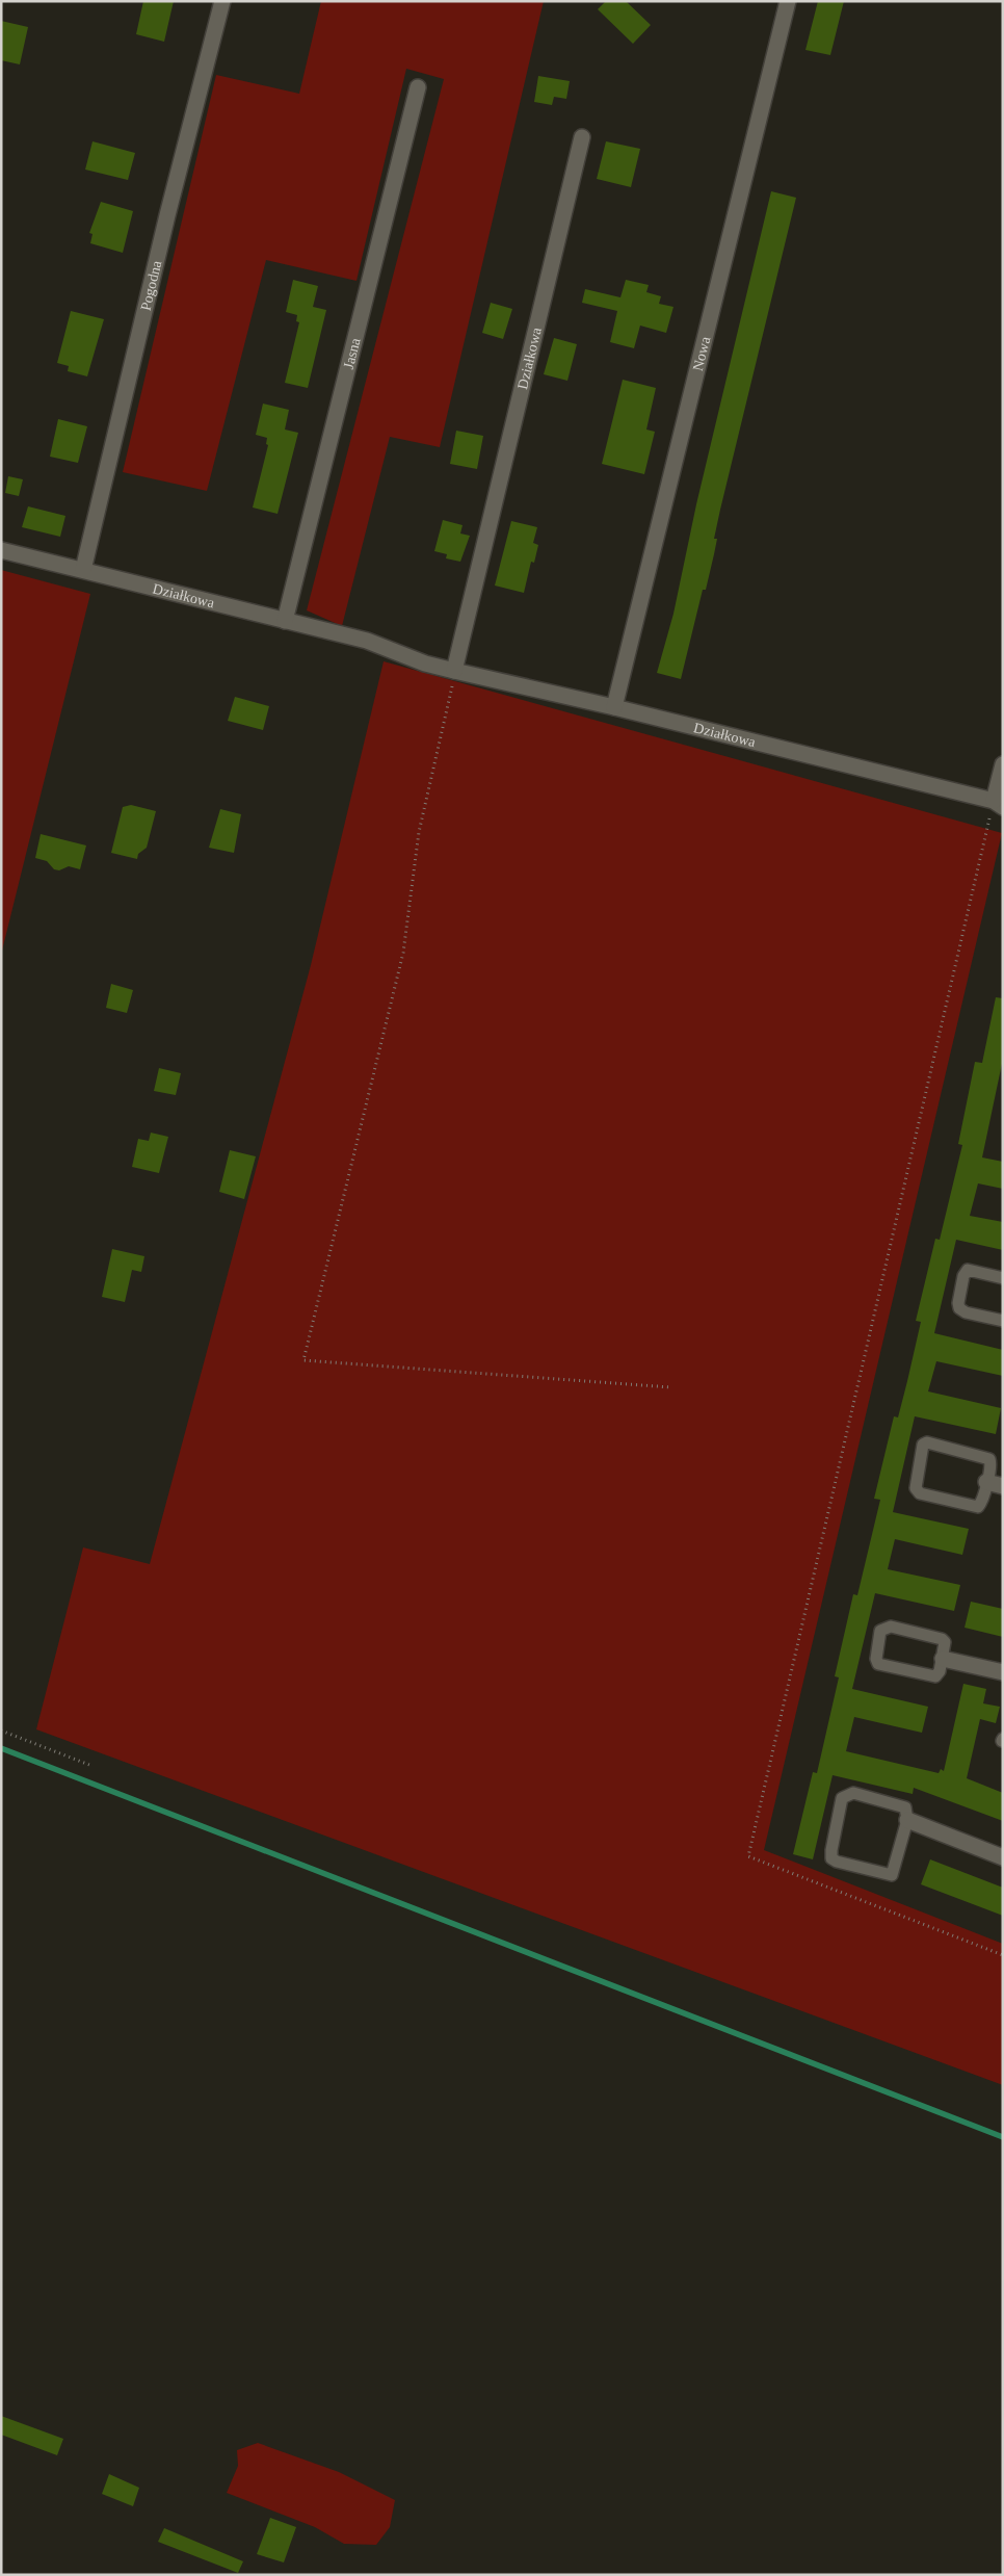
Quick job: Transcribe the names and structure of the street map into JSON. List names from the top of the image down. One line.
{"streets":{"street":["Pogodna","Jasna","Nowa","Działkowa"]},"crossings":[["Pogodna","Działkowa"],["Jasna","Działkowa"],["Nowa","Działkowa"]]}
